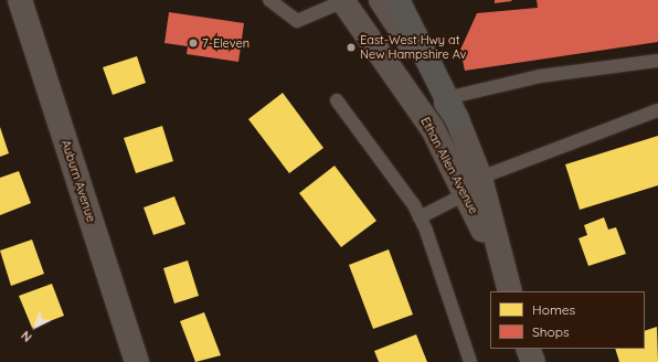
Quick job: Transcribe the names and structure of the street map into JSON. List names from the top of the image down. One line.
{"streets":{"main road":["Ethan Allen Avenue","Auburn Avenue"]},"places":["7-Eleven","East-West Hwy at New Hampshire Av"],"legend":["Homes","Shops"],"north":"bottom left"}
